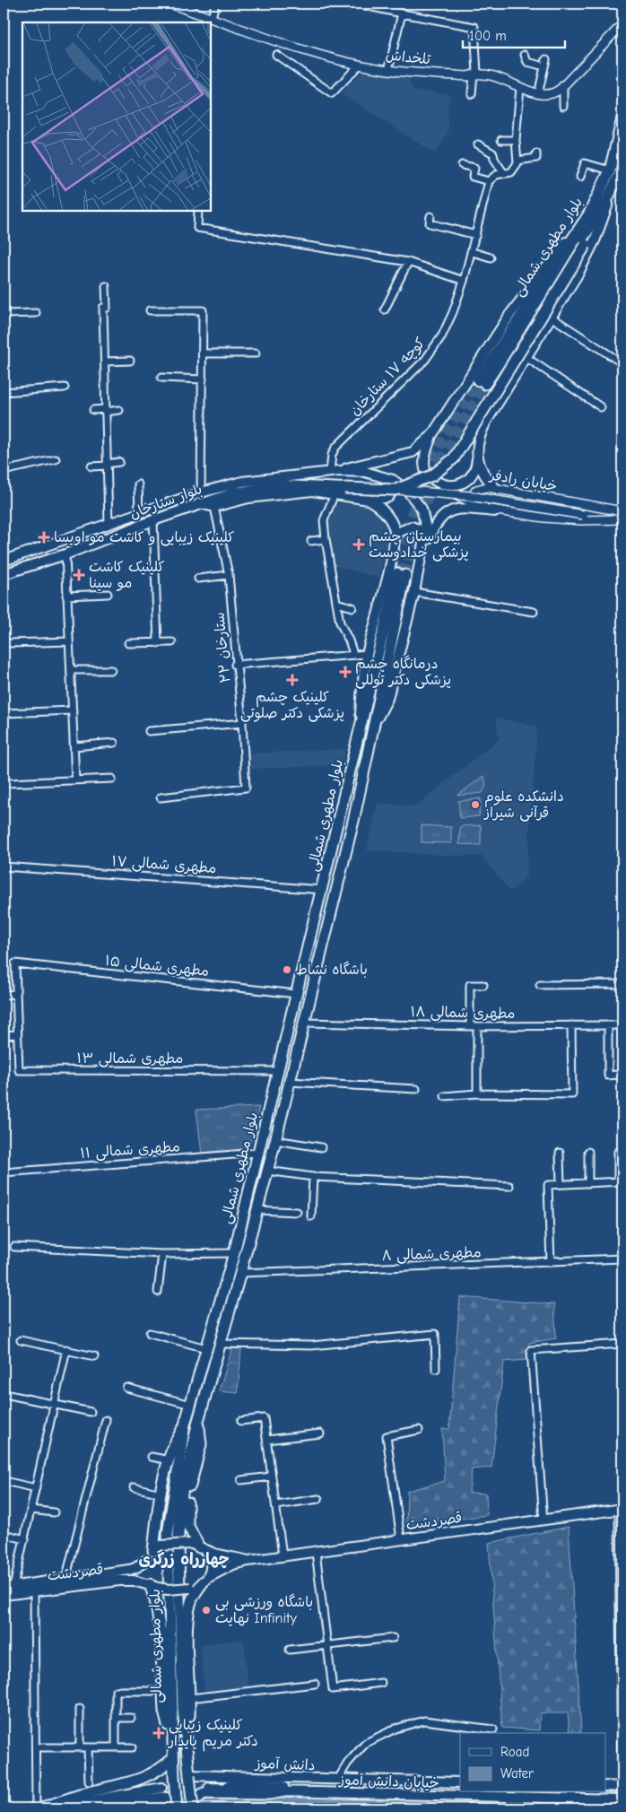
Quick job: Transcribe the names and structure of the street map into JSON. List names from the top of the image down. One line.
{"streets":{"main road":["بلوار مطهرى شمالى","بلوار ستارخان","قصردشت","دانش آموز","خیابان دانش آموز"],"street":["تلخداش","کوچه ۱۷ ستارخان","خیابان رادفر","۲۲ ستارخان","۱۷ مطهری شمالی","۱۵ مطهری شمالی","۱۸ مطهری شمالی","۱۳ مطهری شمالی","۱۱ مطهری شمالی","۸ مطهری شمالی"]},"crossings":[["بلوار مطهرى شمالى","۱۷ مطهری شمالی"],["بلوار مطهرى شمالى","۱۵ مطهری شمالی"],["بلوار مطهرى شمالى","۱۸ مطهری شمالی"],["بلوار مطهرى شمالى","۱۳ مطهری شمالی"],["بلوار مطهرى شمالى","۱۱ مطهری شمالی"],["بلوار مطهرى شمالى","۸ مطهری شمالی"],["بلوار مطهرى شمالى","دانش آموز"],["کوچه ۱۷ ستارخان","بلوار ستارخان"]],"districts":["چهارراه زرگری"],"places":{"health":["کلینیک زیبایی و کاشت مو اویسا","بیمارستان چشم پزشکی خدادوست","کلینیک کاشت مو سینا","درمانگاه چشم پزشكی دكتر توللی","کلینیک چشم پزشکی دکتر صلوتی","کلینیک زیبایی دکتر مریم پایدار"],"other":["دانشکده علوم قرآنی شیراز","باشگاه نشاط","باشگاه ورزشی بی نهایت Infinity"]},"legend":["Road","Water"],"scale_bar":"100 m"}
